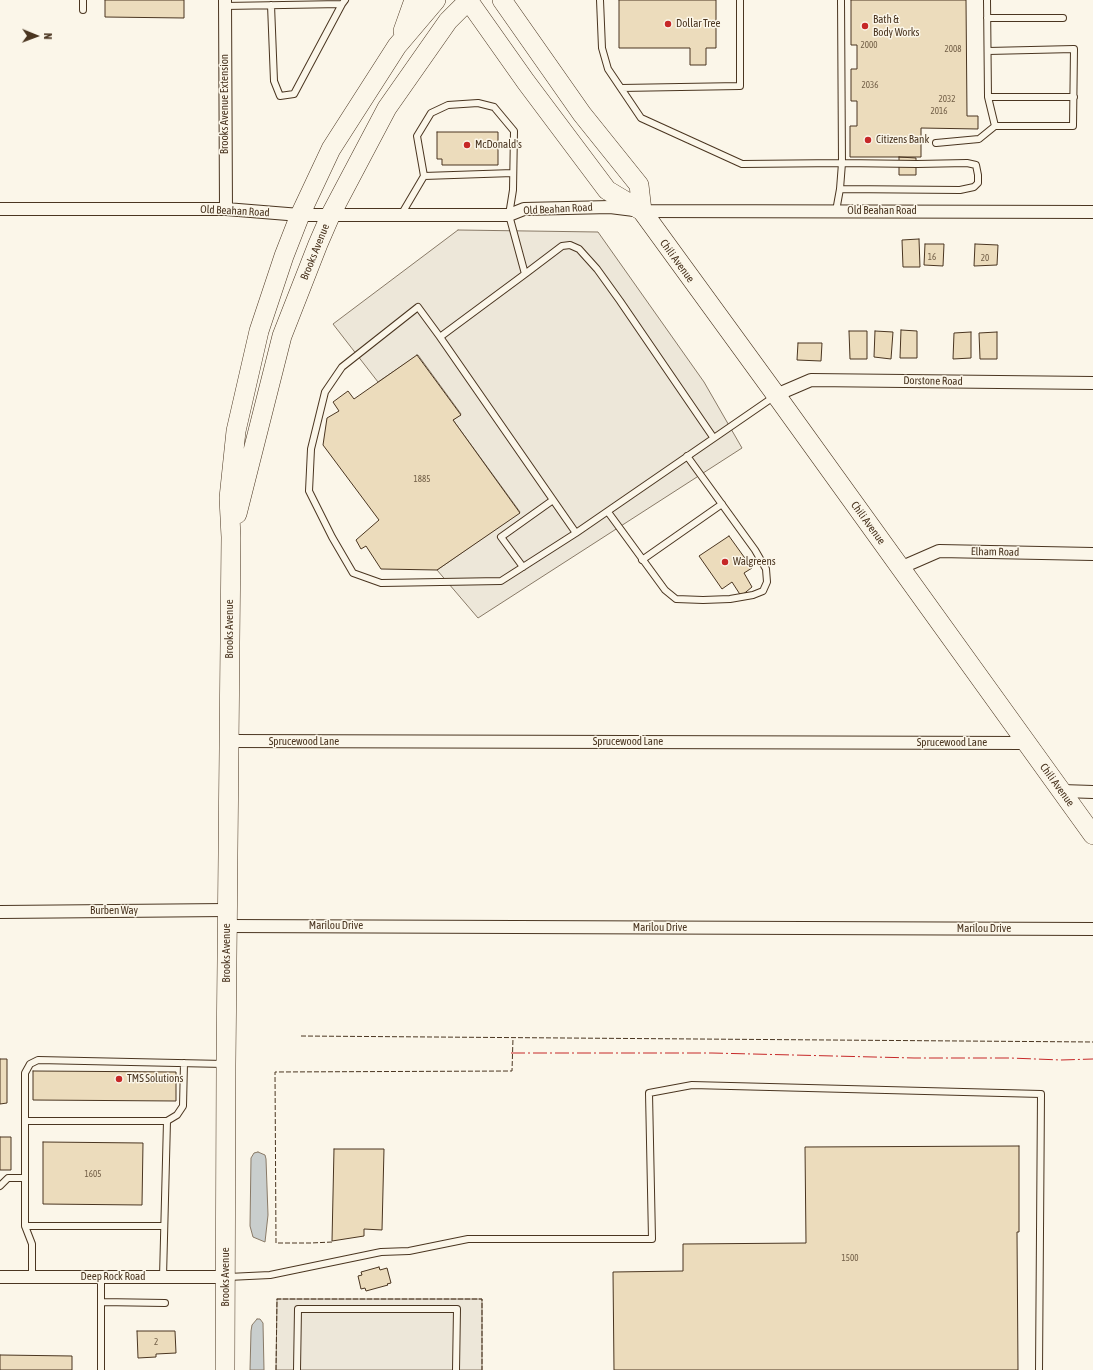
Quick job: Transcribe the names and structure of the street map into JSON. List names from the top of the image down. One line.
{"streets":{"main road":["Brooks Avenue","Chili Avenue"],"street":["Brooks Avenue Extension","Old Beahan Road","Dorstone Road","Elham Road","Sprucewood Lane","Burben Way","Marilou Drive","Deep Rock Road"]},"crossings":[["Brooks Avenue Extension","Old Beahan Road"],["Old Beahan Road","Brooks Avenue"],["Old Beahan Road","Chili Avenue"],["Brooks Avenue","Chili Avenue"],["Brooks Avenue","Sprucewood Lane"],["Brooks Avenue","Burben Way"],["Brooks Avenue","Marilou Drive"],["Brooks Avenue","Deep Rock Road"],["Chili Avenue","Dorstone Road"],["Chili Avenue","Elham Road"],["Chili Avenue","Sprucewood Lane"],["Burben Way","Marilou Drive"]],"places":["Dollar Tree","Bath & Body Works","Citizens Bank","McDonald's","Walgreens","TMS Solutions"],"house_numbers":["2000","2008","2036","2032","2016","16","20","1885","1605","1500","2"],"north":"right"}
